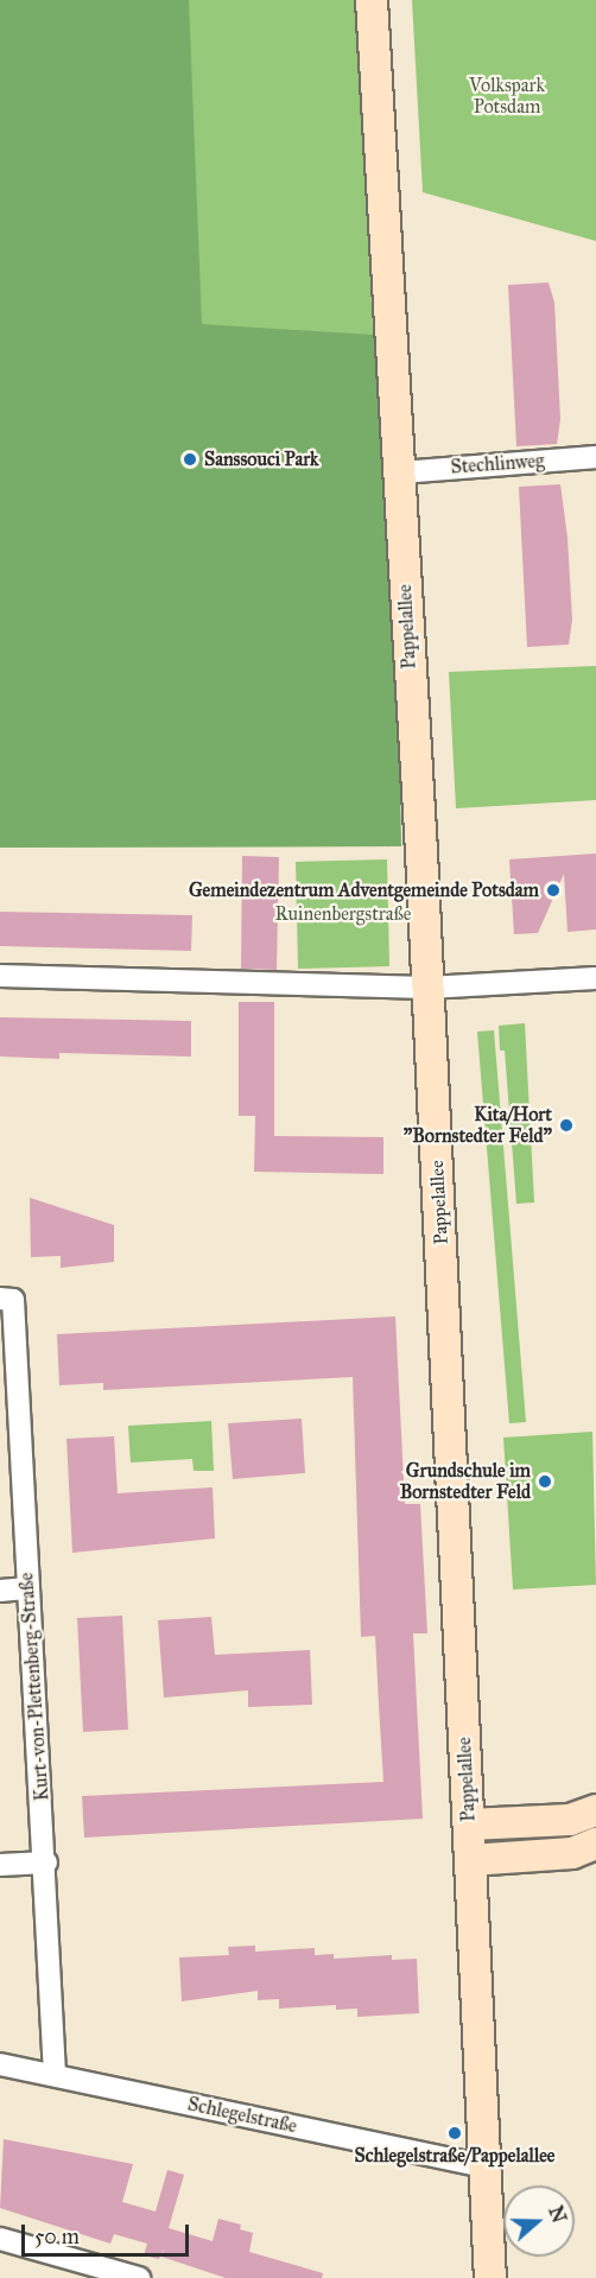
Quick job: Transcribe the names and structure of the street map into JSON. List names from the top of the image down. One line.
{"streets":{"street":["Stechlinweg","Pappelallee","Kurt-von-Plettenberg-Straße","Schlegelstraße"]},"crossings":[["Stechlinweg","Pappelallee"],["Pappelallee","Schlegelstraße"],["Kurt-von-Plettenberg-Straße","Schlegelstraße"]],"parks":["Volkspark Potsdam","Ruinenbergstraße"],"places":["Sanssouci Park","Gemeindezentrum Adventgemeinde Potsdam","Kita/Hort \"Bornstedter Feld\"","Grundschule im Bornstedter Feld","Schlegelstraße/Pappelallee"],"scale_bar":"50 m","north":"right"}
